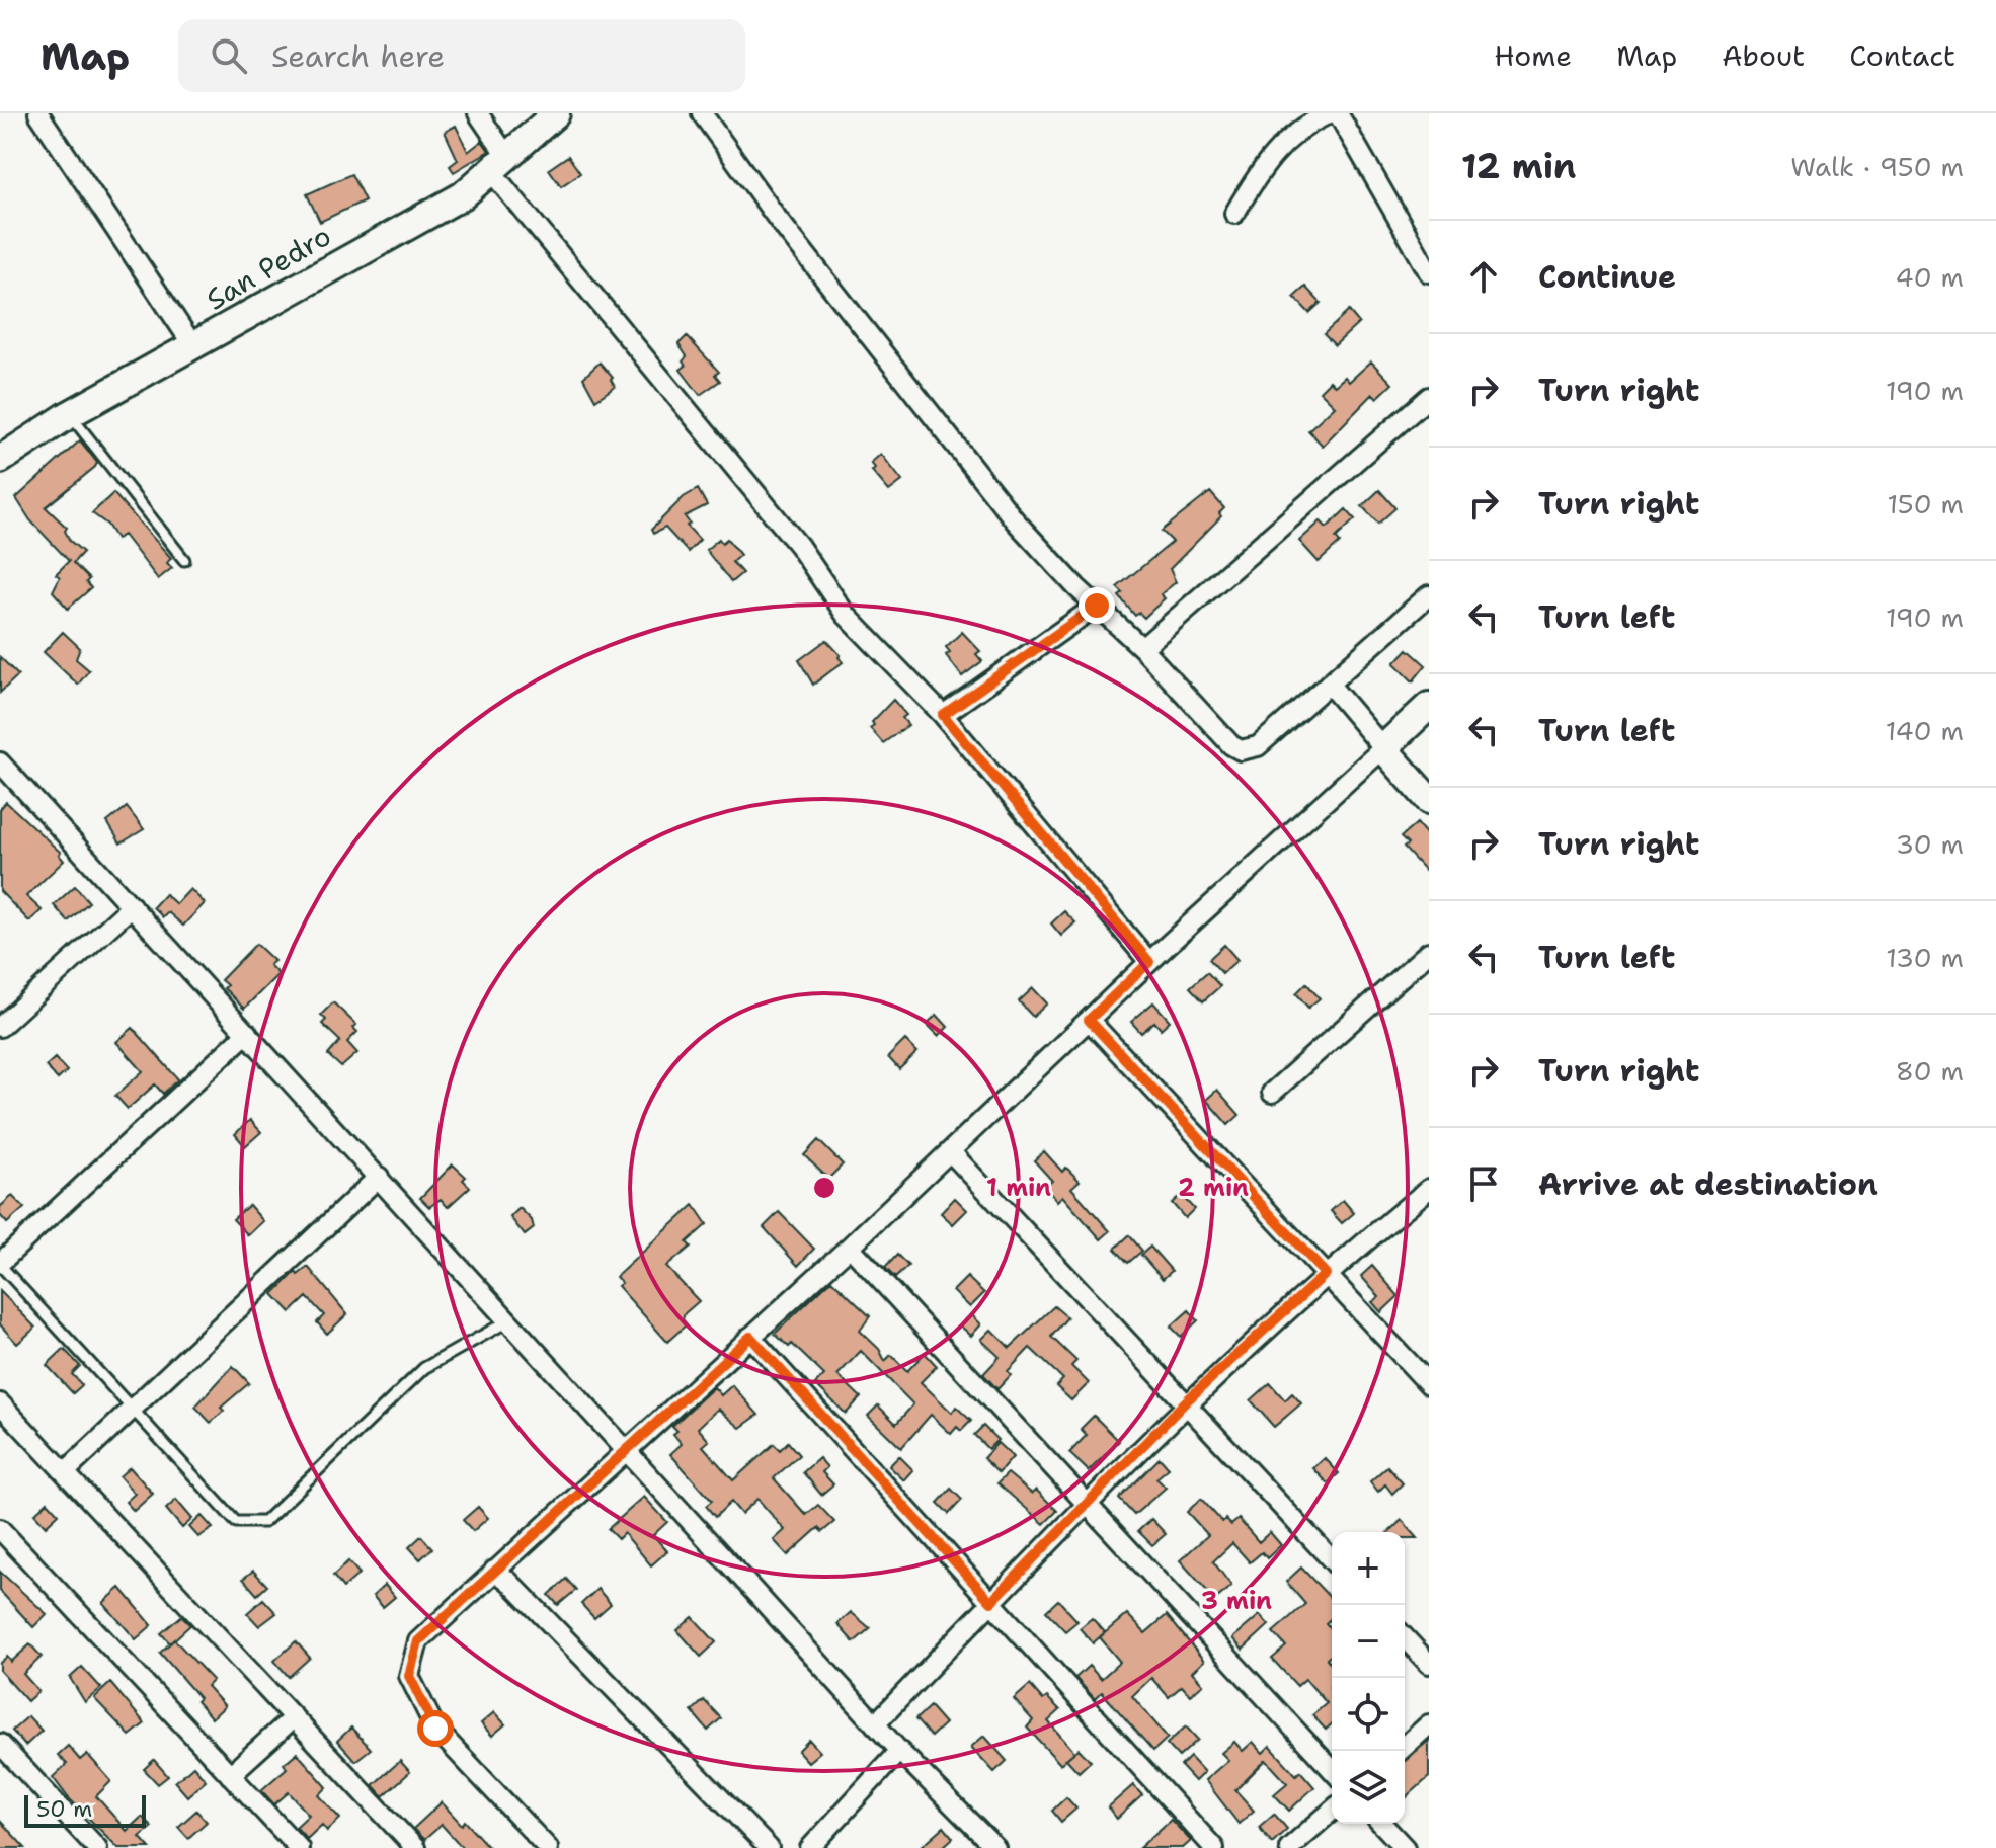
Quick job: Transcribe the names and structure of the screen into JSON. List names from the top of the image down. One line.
{"streets":{"street":["San Pedro"]},"scale_bar":"50 m","page":{"header":"Map","search":"Search here","nav":["Home","Map","About","Contact"],"heading":["12 min","Walk · 950 m"],"list":[["Continue","40 m"],["Turn right","190 m"],["Turn right","150 m"],["Turn left","190 m"],["Turn left","140 m"],["Turn right","30 m"],["Turn left","130 m"],["Turn right","80 m"],"Arrive at destination"],"map_buttons":["+","−"],"scale":"50 m"},"rings":["1 min","2 min","3 min"]}
